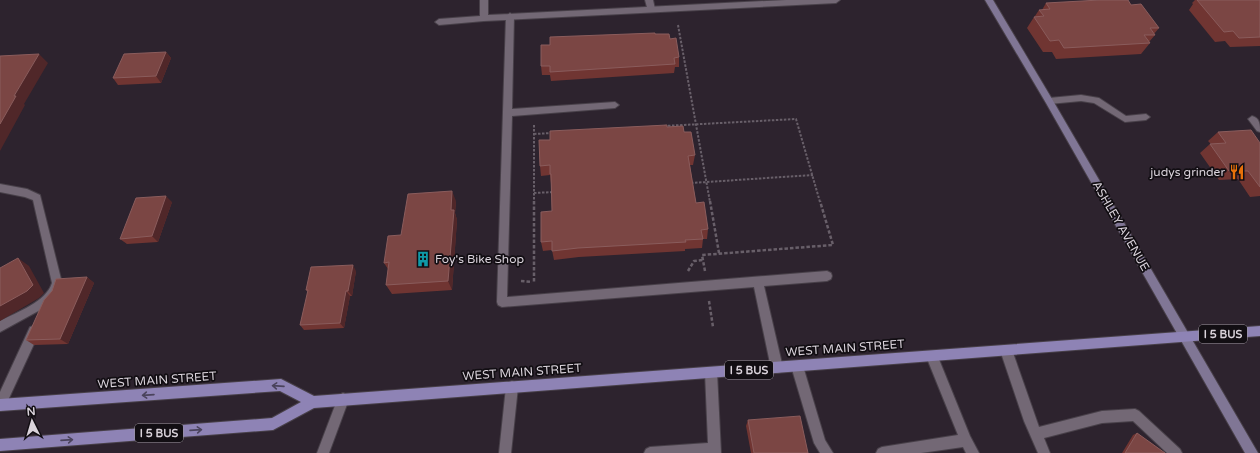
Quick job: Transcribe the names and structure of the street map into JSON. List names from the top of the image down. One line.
{"streets":{"main road":["I 5 BUS","WEST MAIN STREET"],"street":["ASHLEY AVENUE"]},"crossings":[["ASHLEY AVENUE","WEST MAIN STREET"]],"places":{"restaurant":["judys grinder"],"building":["Foy's Bike Shop"]},"north":"top"}
